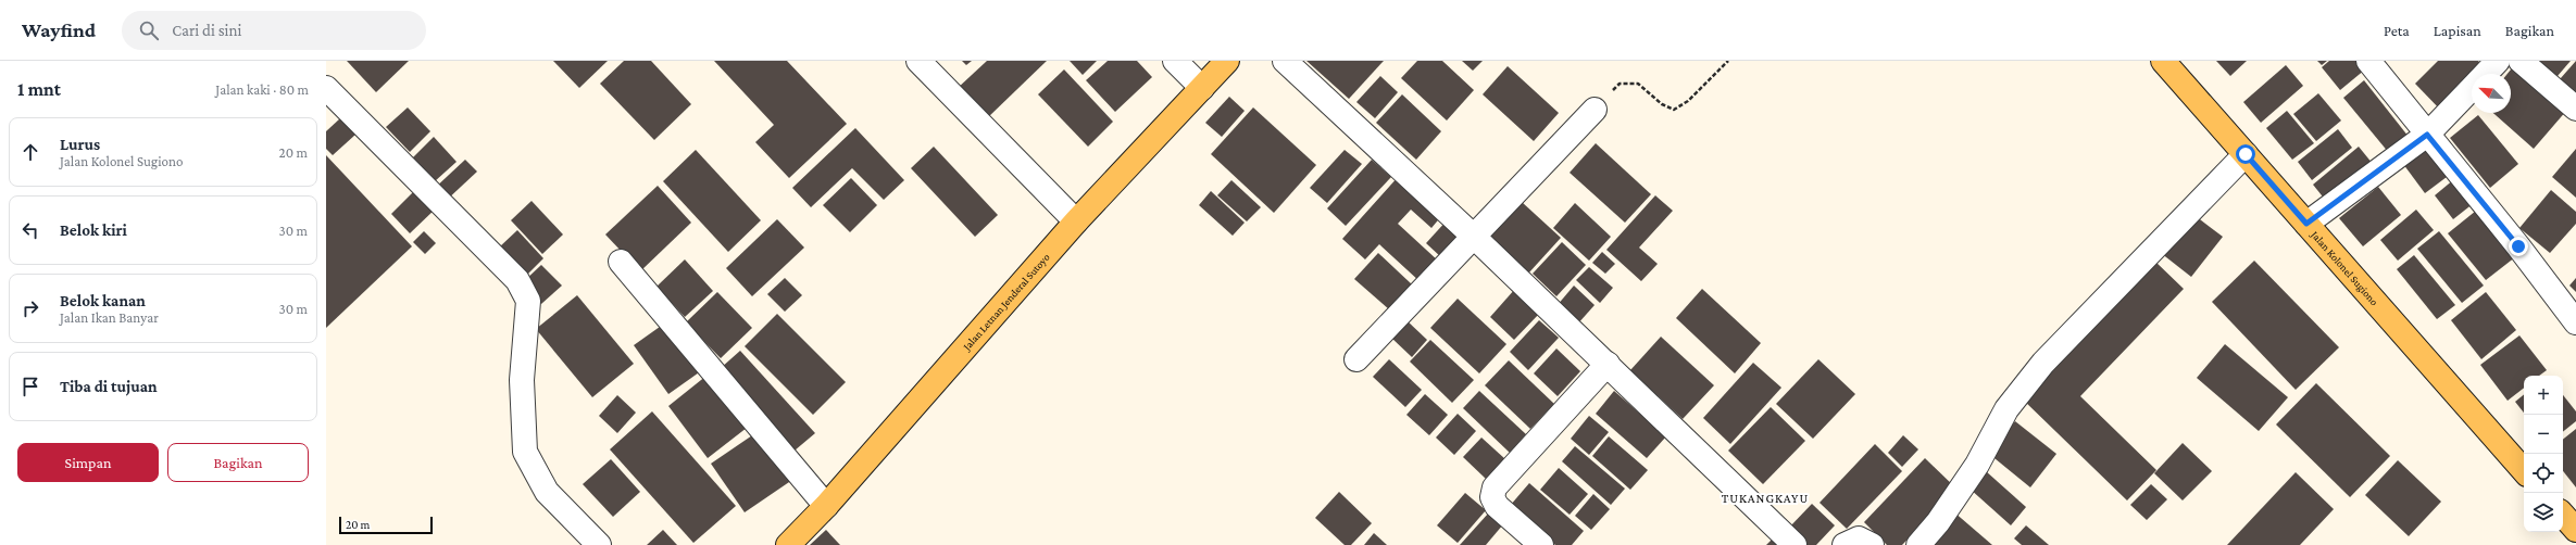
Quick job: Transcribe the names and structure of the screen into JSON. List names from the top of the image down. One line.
{"streets":{"main road":["Jalan Kolonel Sugiono","Jalan Letnan Jenderal Sutoyo"]},"districts":["TUKANGKAYU"],"scale_bar":"20 m","north":"top left","page":{"header":"Wayfind","search":"Cari di sini","nav":["Peta","Lapisan","Bagikan"],"heading":["1 mnt","Jalan kaki · 80 m"],"list":[["Lurus","Jalan Kolonel Sugiono","20 m"],["Belok kiri","30 m"],["Belok kanan","Jalan Ikan Banyar","30 m"],"Tiba di tujuan"],"map_buttons":["+","−"],"buttons":["Simpan","Bagikan"],"scale":"20 m"}}
